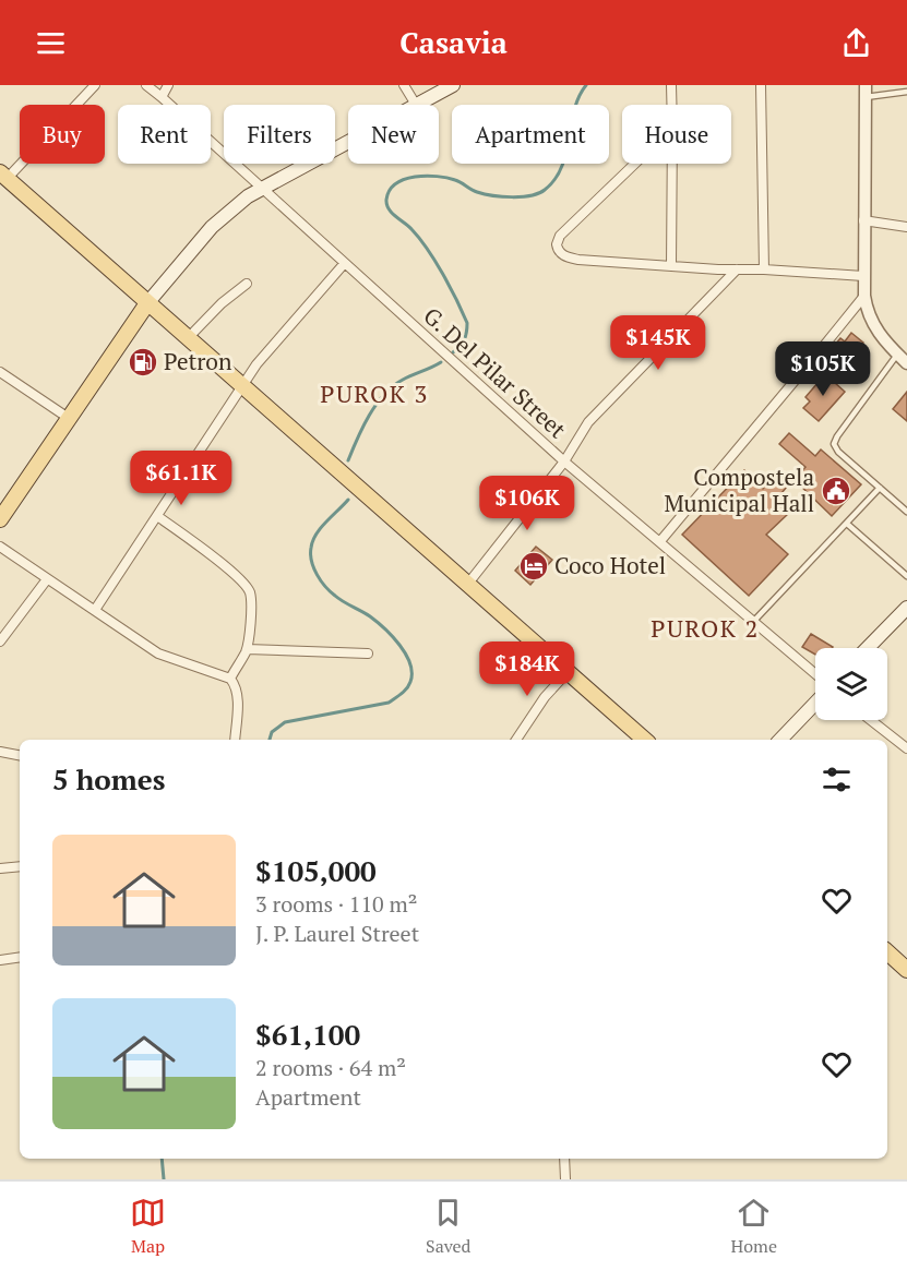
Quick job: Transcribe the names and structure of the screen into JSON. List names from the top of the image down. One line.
{"streets":{"street":["G. Del Pilar Street"]},"districts":["PUROK 3","PUROK 2"],"places":{"fuel station":["Petron"],"public building":["Compostela Municipal Hall"],"hotel":["Coco Hotel"]},"page":{"header":"Casavia","chip":["Buy","Rent","Filters","New","Apartment","House"],"price":["$145K","$105K","$61.1K","$106K","$184K"],"heading":"5 homes","list":[{"name":"$105,000","note":"3 rooms · 110 m² · J. P. Laurel Street"},{"name":"$61,100","note":"2 rooms · 64 m² · Apartment"}],"tabs":["Map","Saved","Home"]}}
